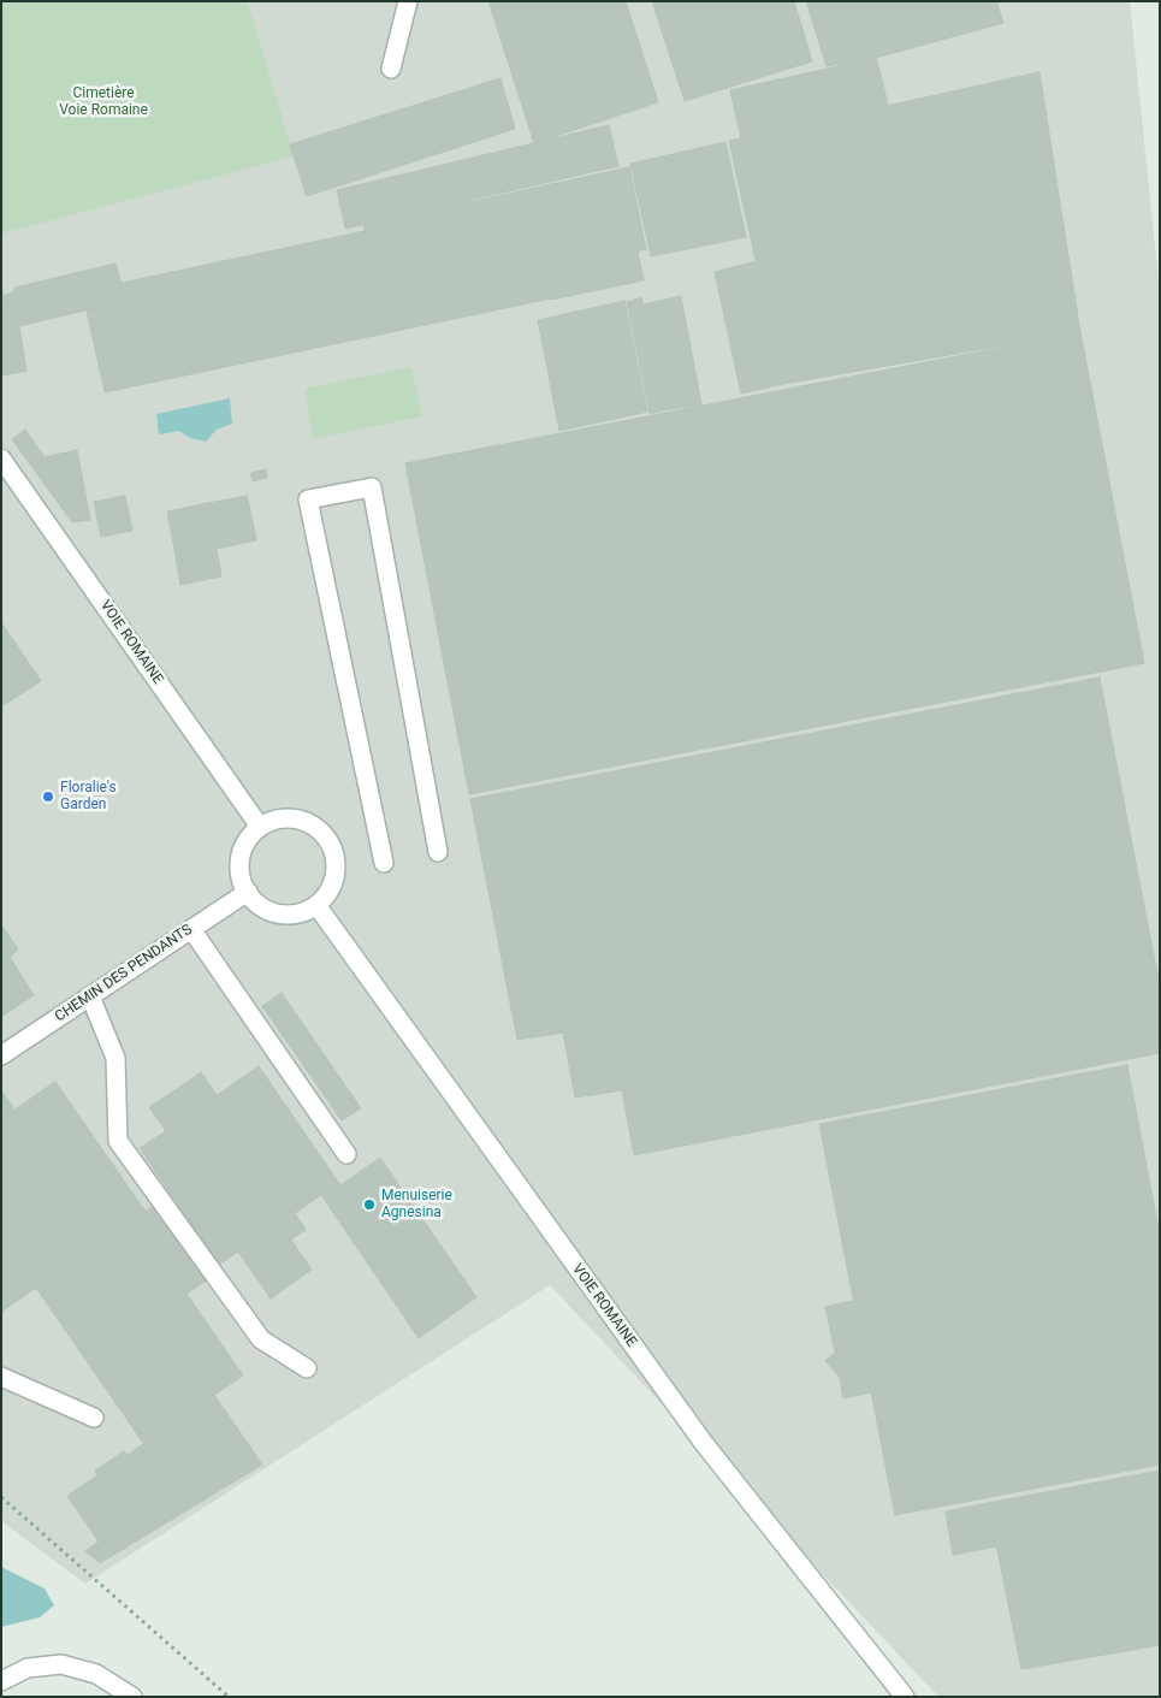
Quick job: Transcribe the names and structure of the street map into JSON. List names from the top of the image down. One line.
{"streets":{"main road":["VOIE ROMAINE","CHEMIN DES PENDANTS"]},"crossings":[["VOIE ROMAINE","CHEMIN DES PENDANTS"]],"parks":["Cimetière Voie Romaine"],"places":["Floralie's Garden","Menuiserie Agnesina"]}
